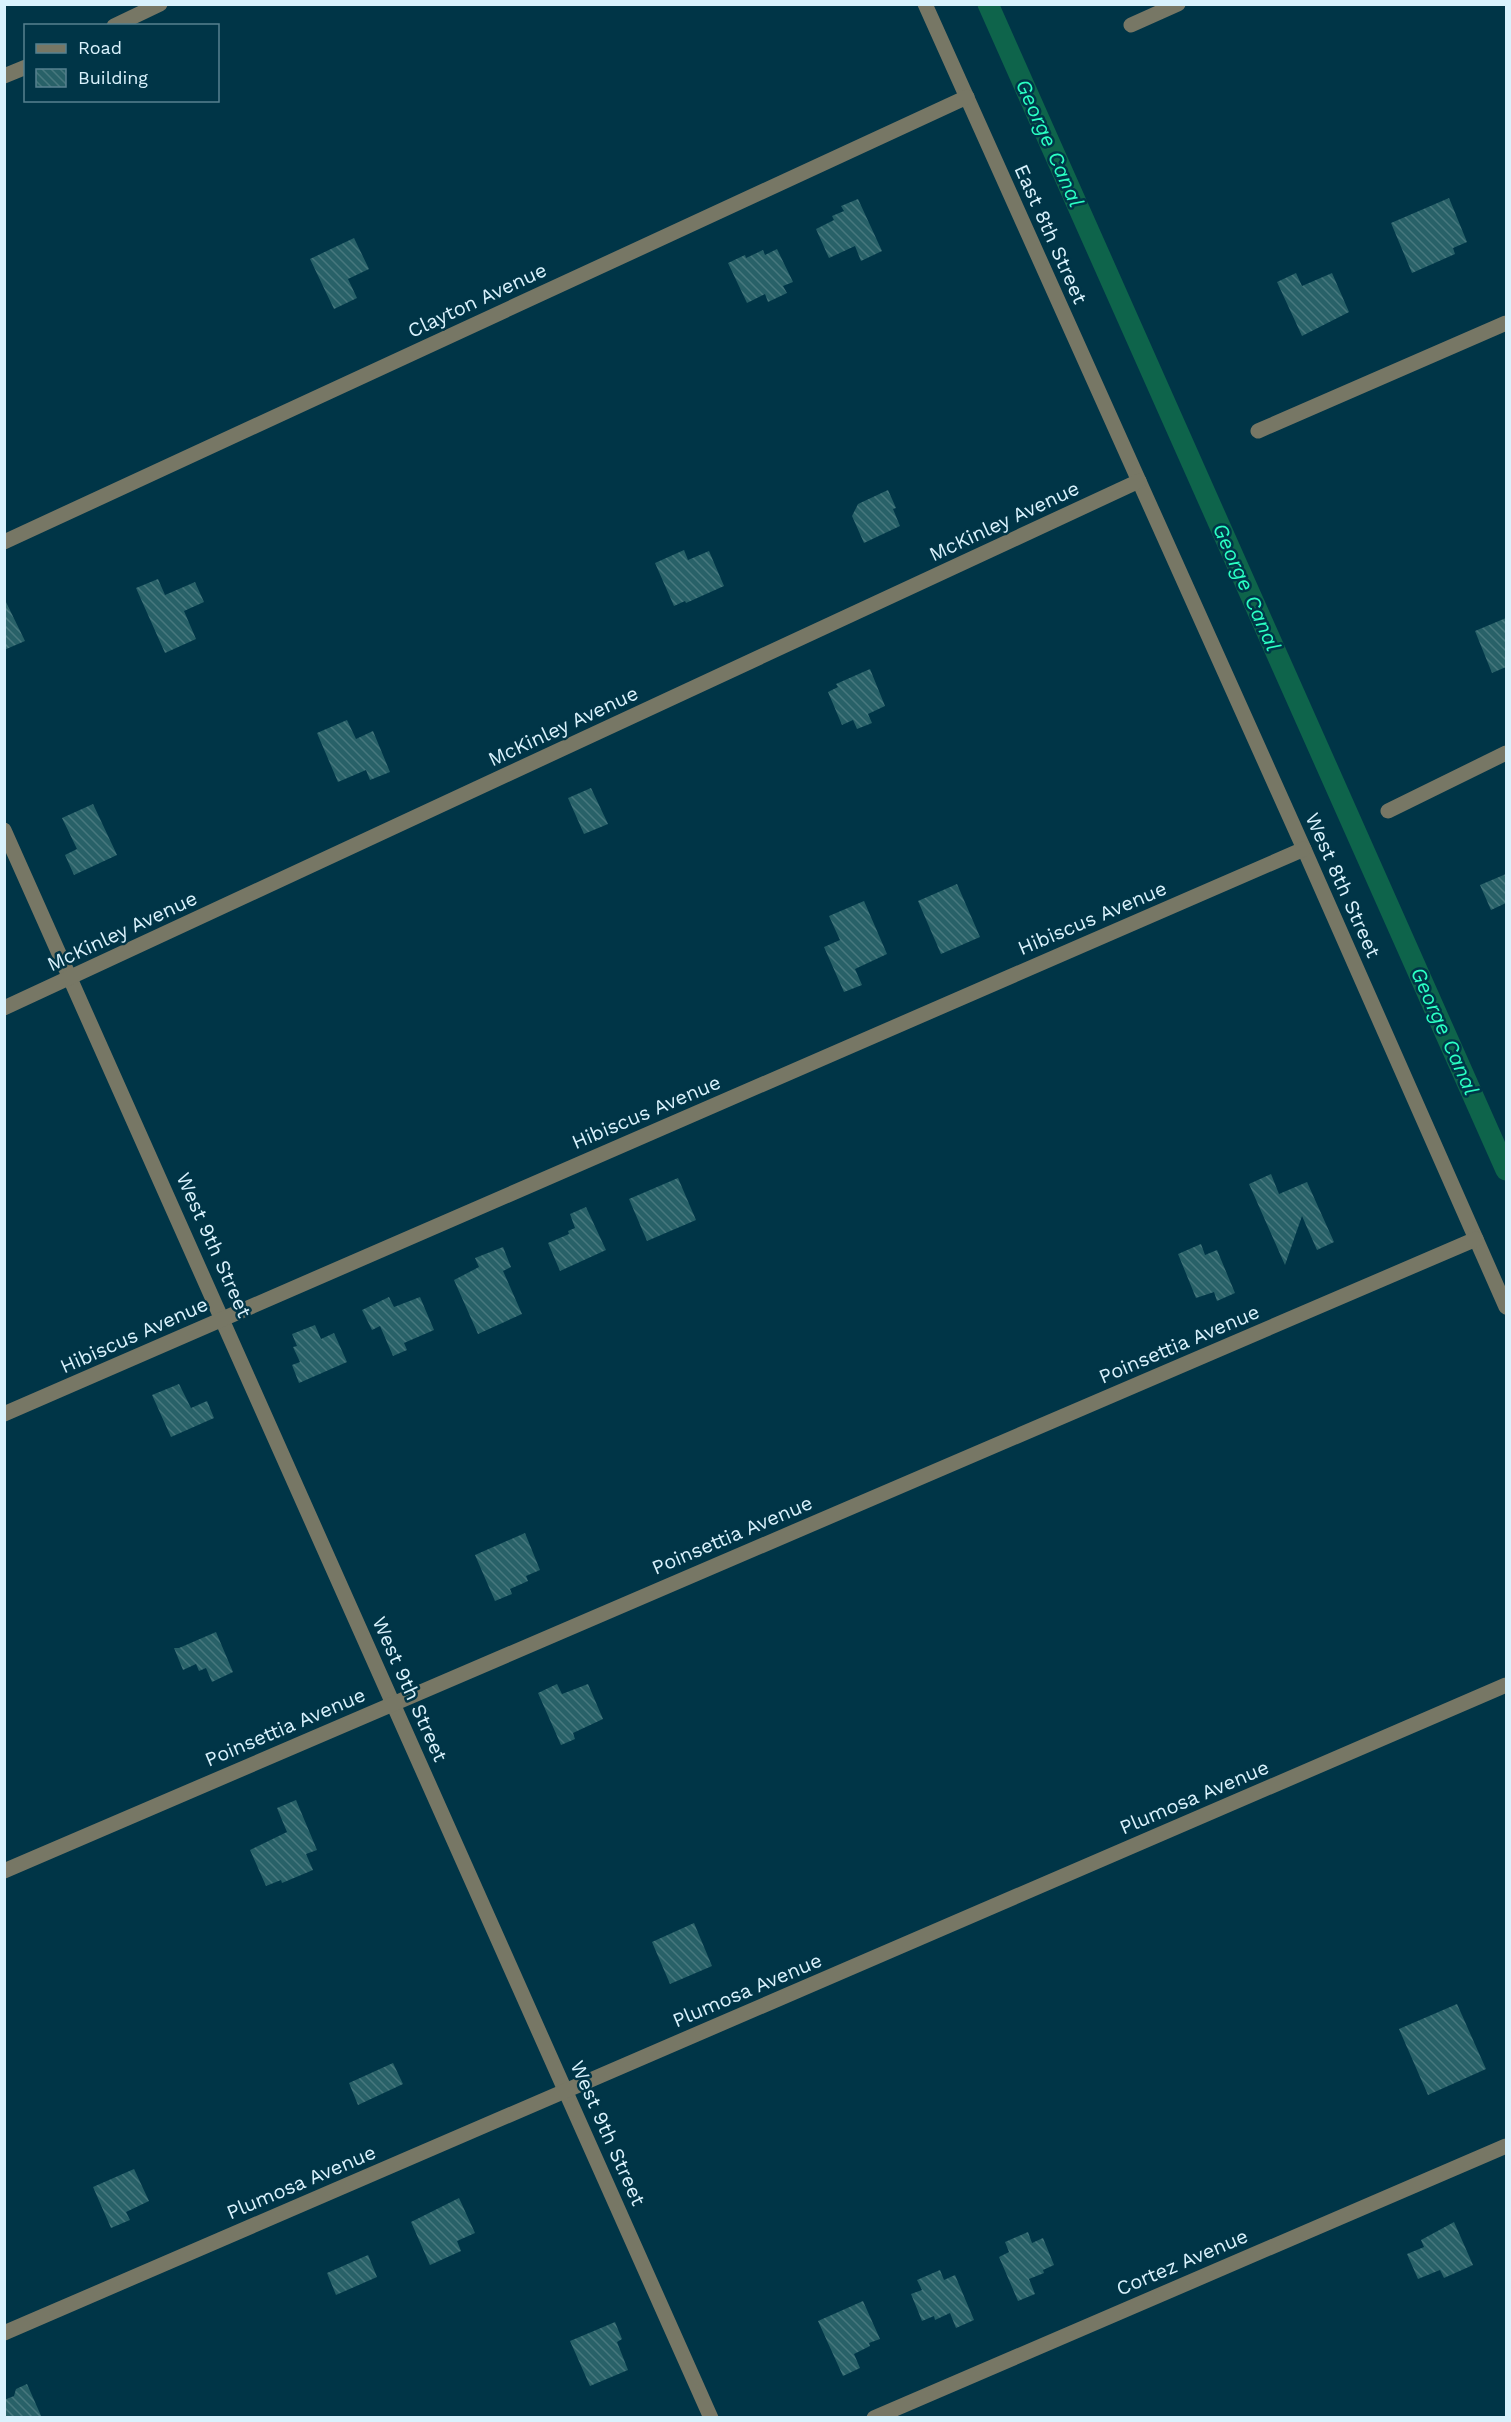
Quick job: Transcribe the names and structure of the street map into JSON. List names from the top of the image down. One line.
{"streets":{"street":["East 8th Street","Clayton Avenue","McKinley Avenue","West 8th Street","Hibiscus Avenue","West 9th Street","Poinsettia Avenue","Plumosa Avenue","Cortez Avenue"]},"crossings":[["East 8th Street","Clayton Avenue"],["East 8th Street","McKinley Avenue"],["East 8th Street","West 8th Street"],["McKinley Avenue","West 8th Street"],["McKinley Avenue","West 9th Street"],["West 8th Street","Hibiscus Avenue"],["West 8th Street","Poinsettia Avenue"],["Hibiscus Avenue","West 9th Street"],["West 9th Street","Poinsettia Avenue"],["West 9th Street","Plumosa Avenue"]],"water":["George Canal"],"legend":["Road","Building"]}
